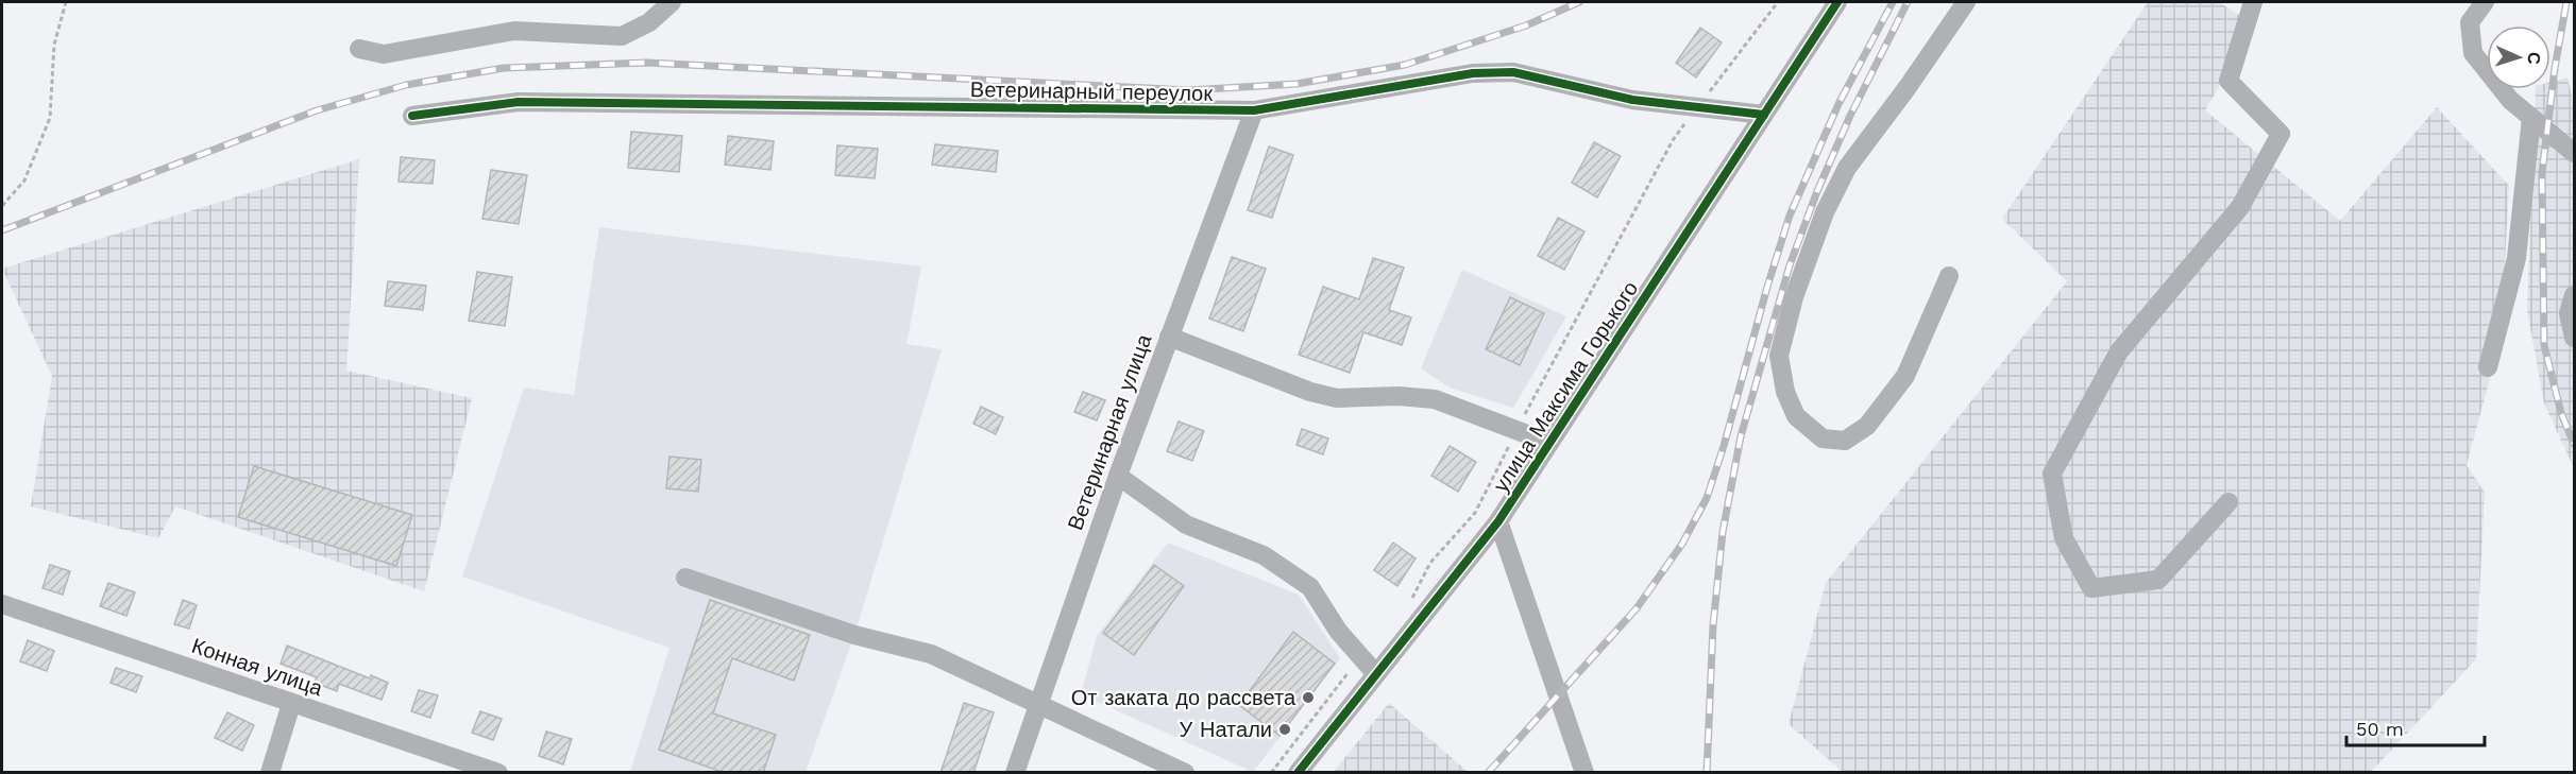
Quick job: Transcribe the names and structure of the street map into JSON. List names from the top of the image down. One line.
{"streets":{"street":["Ветеринарный переулок","улица Максима Горького","Ветеринарная улица","Конная улица"]},"crossings":[["Ветеринарный переулок","улица Максима Горького"],["Ветеринарный переулок","Ветеринарная улица"]],"places":["От заката до рассвета","У Натали"],"scale_bar":"50 m","north":"right"}
